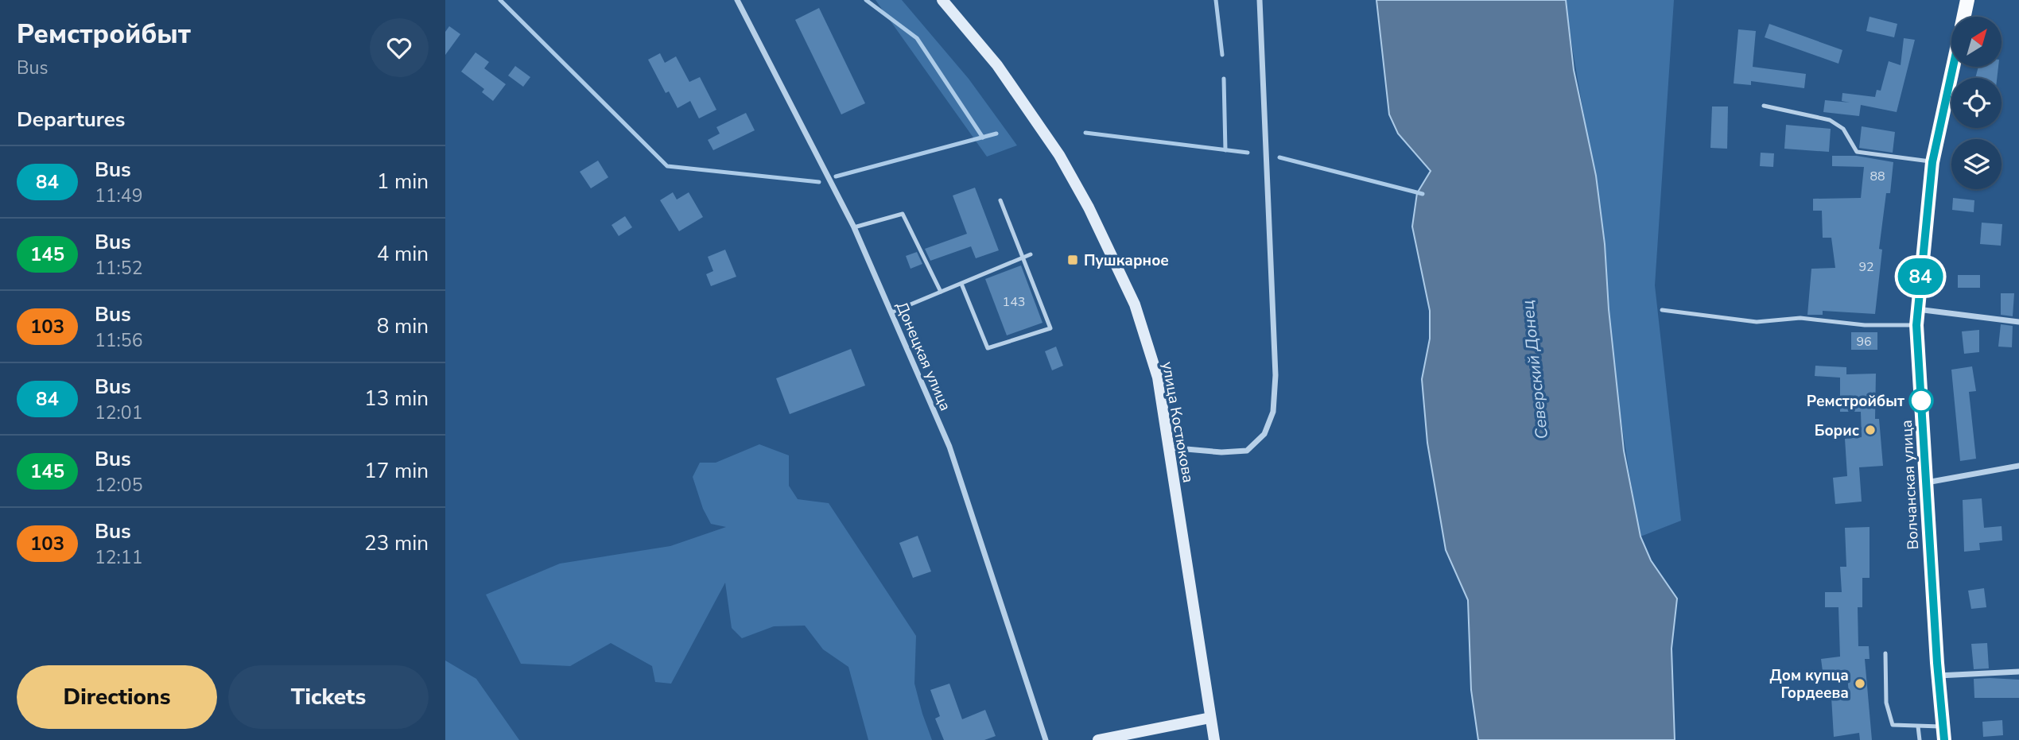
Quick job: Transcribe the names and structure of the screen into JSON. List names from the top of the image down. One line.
{"streets":{"main road":["улица Костюкова","Волчанская улица"],"street":["Донецкая улица"]},"water":["Северский Донец"],"places":{"transit":["Пушкарное"],"other":["Ремстройбыт","Борис","Дом купца Гордеева"]},"lines":["bus line 84"],"house_numbers":["88","92","143","96"],"north":"top right","page":{"heading":[["Ремстройбыт","Bus"],"Departures"],"on_map":"84","list":[{"mark":"84","name":"Bus","note":"11:49","value":"1 min"},{"mark":"145","name":"Bus","note":"11:52","value":"4 min"},{"mark":"103","name":"Bus","note":"11:56","value":"8 min"},{"mark":"84","name":"Bus","note":"12:01","value":"13 min"},{"mark":"145","name":"Bus","note":"12:05","value":"17 min"},{"mark":"103","name":"Bus","note":"12:11","value":"23 min"}],"buttons":["Directions","Tickets"]}}
